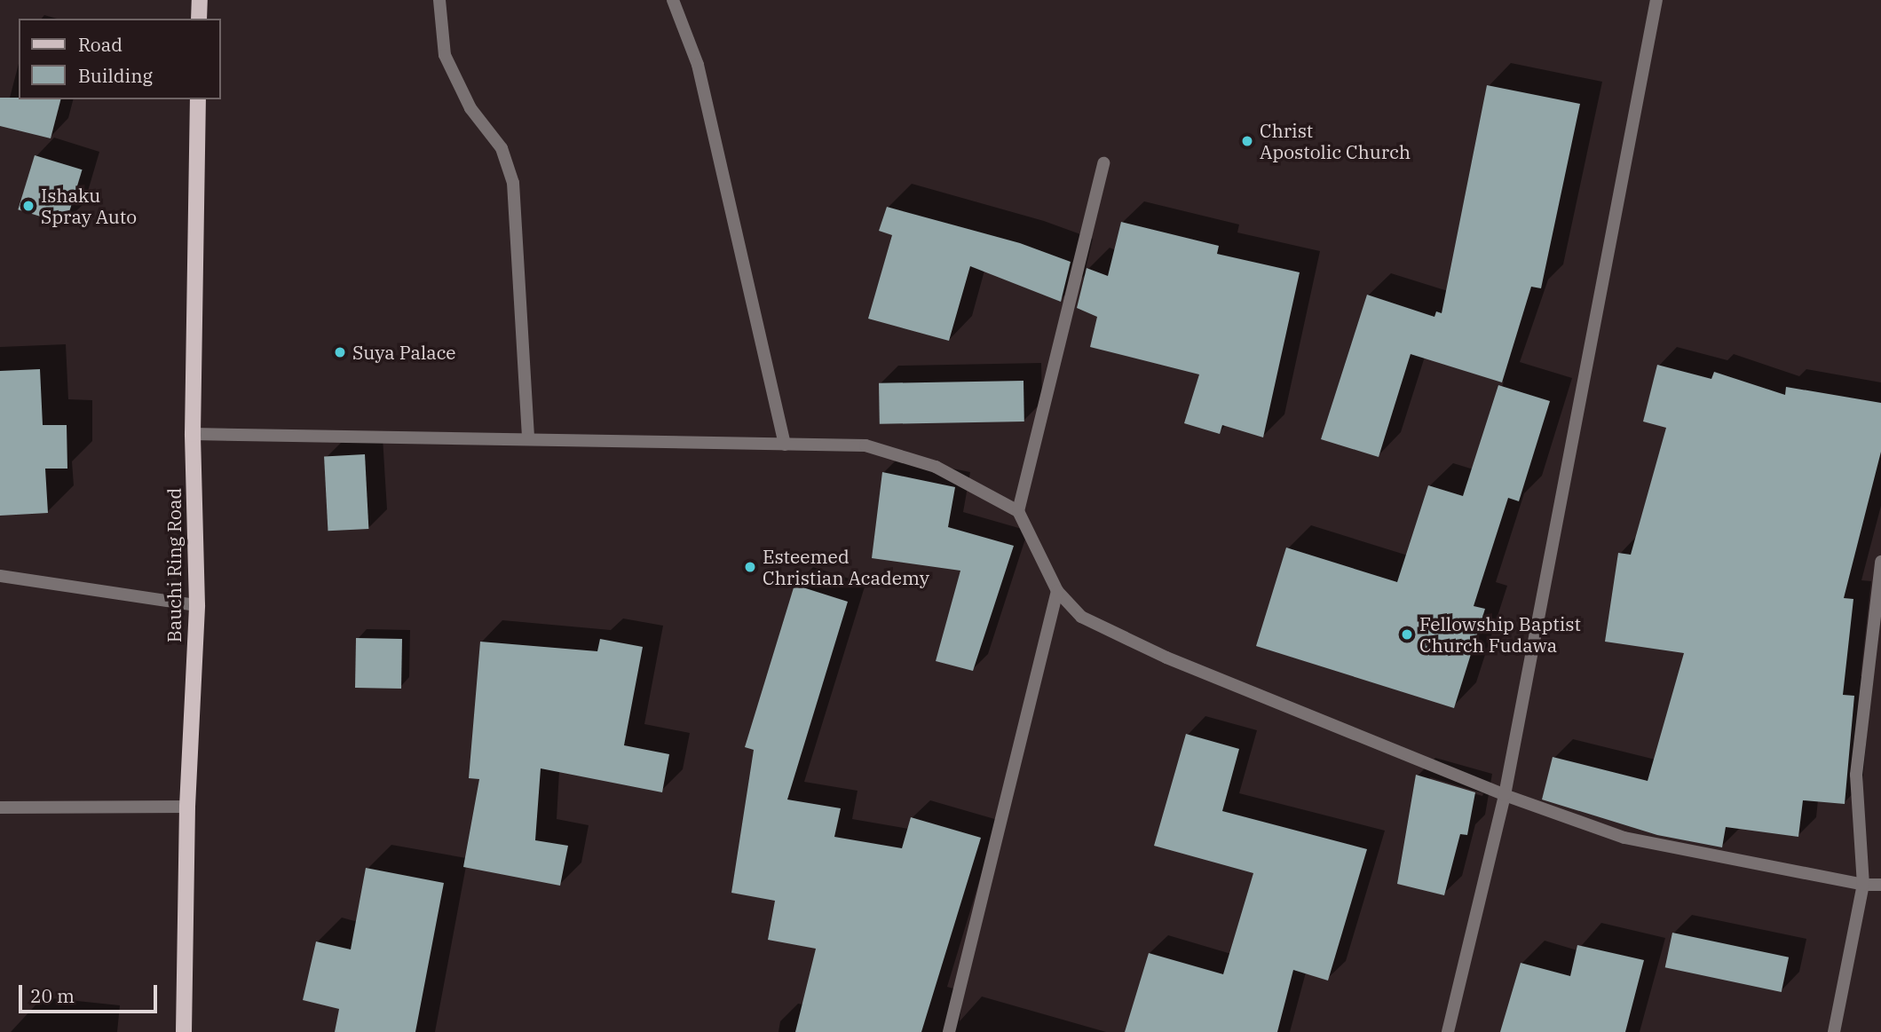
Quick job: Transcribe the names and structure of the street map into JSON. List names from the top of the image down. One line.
{"streets":{"main road":["Bauchi Ring Road"]},"places":["Christ Apostolic Church","Ishaku Spray Auto","Suya Palace","Esteemed Christian Academy","Fellowship Baptist Church Fudawa"],"legend":["Road","Building"],"scale_bar":"20 m"}
